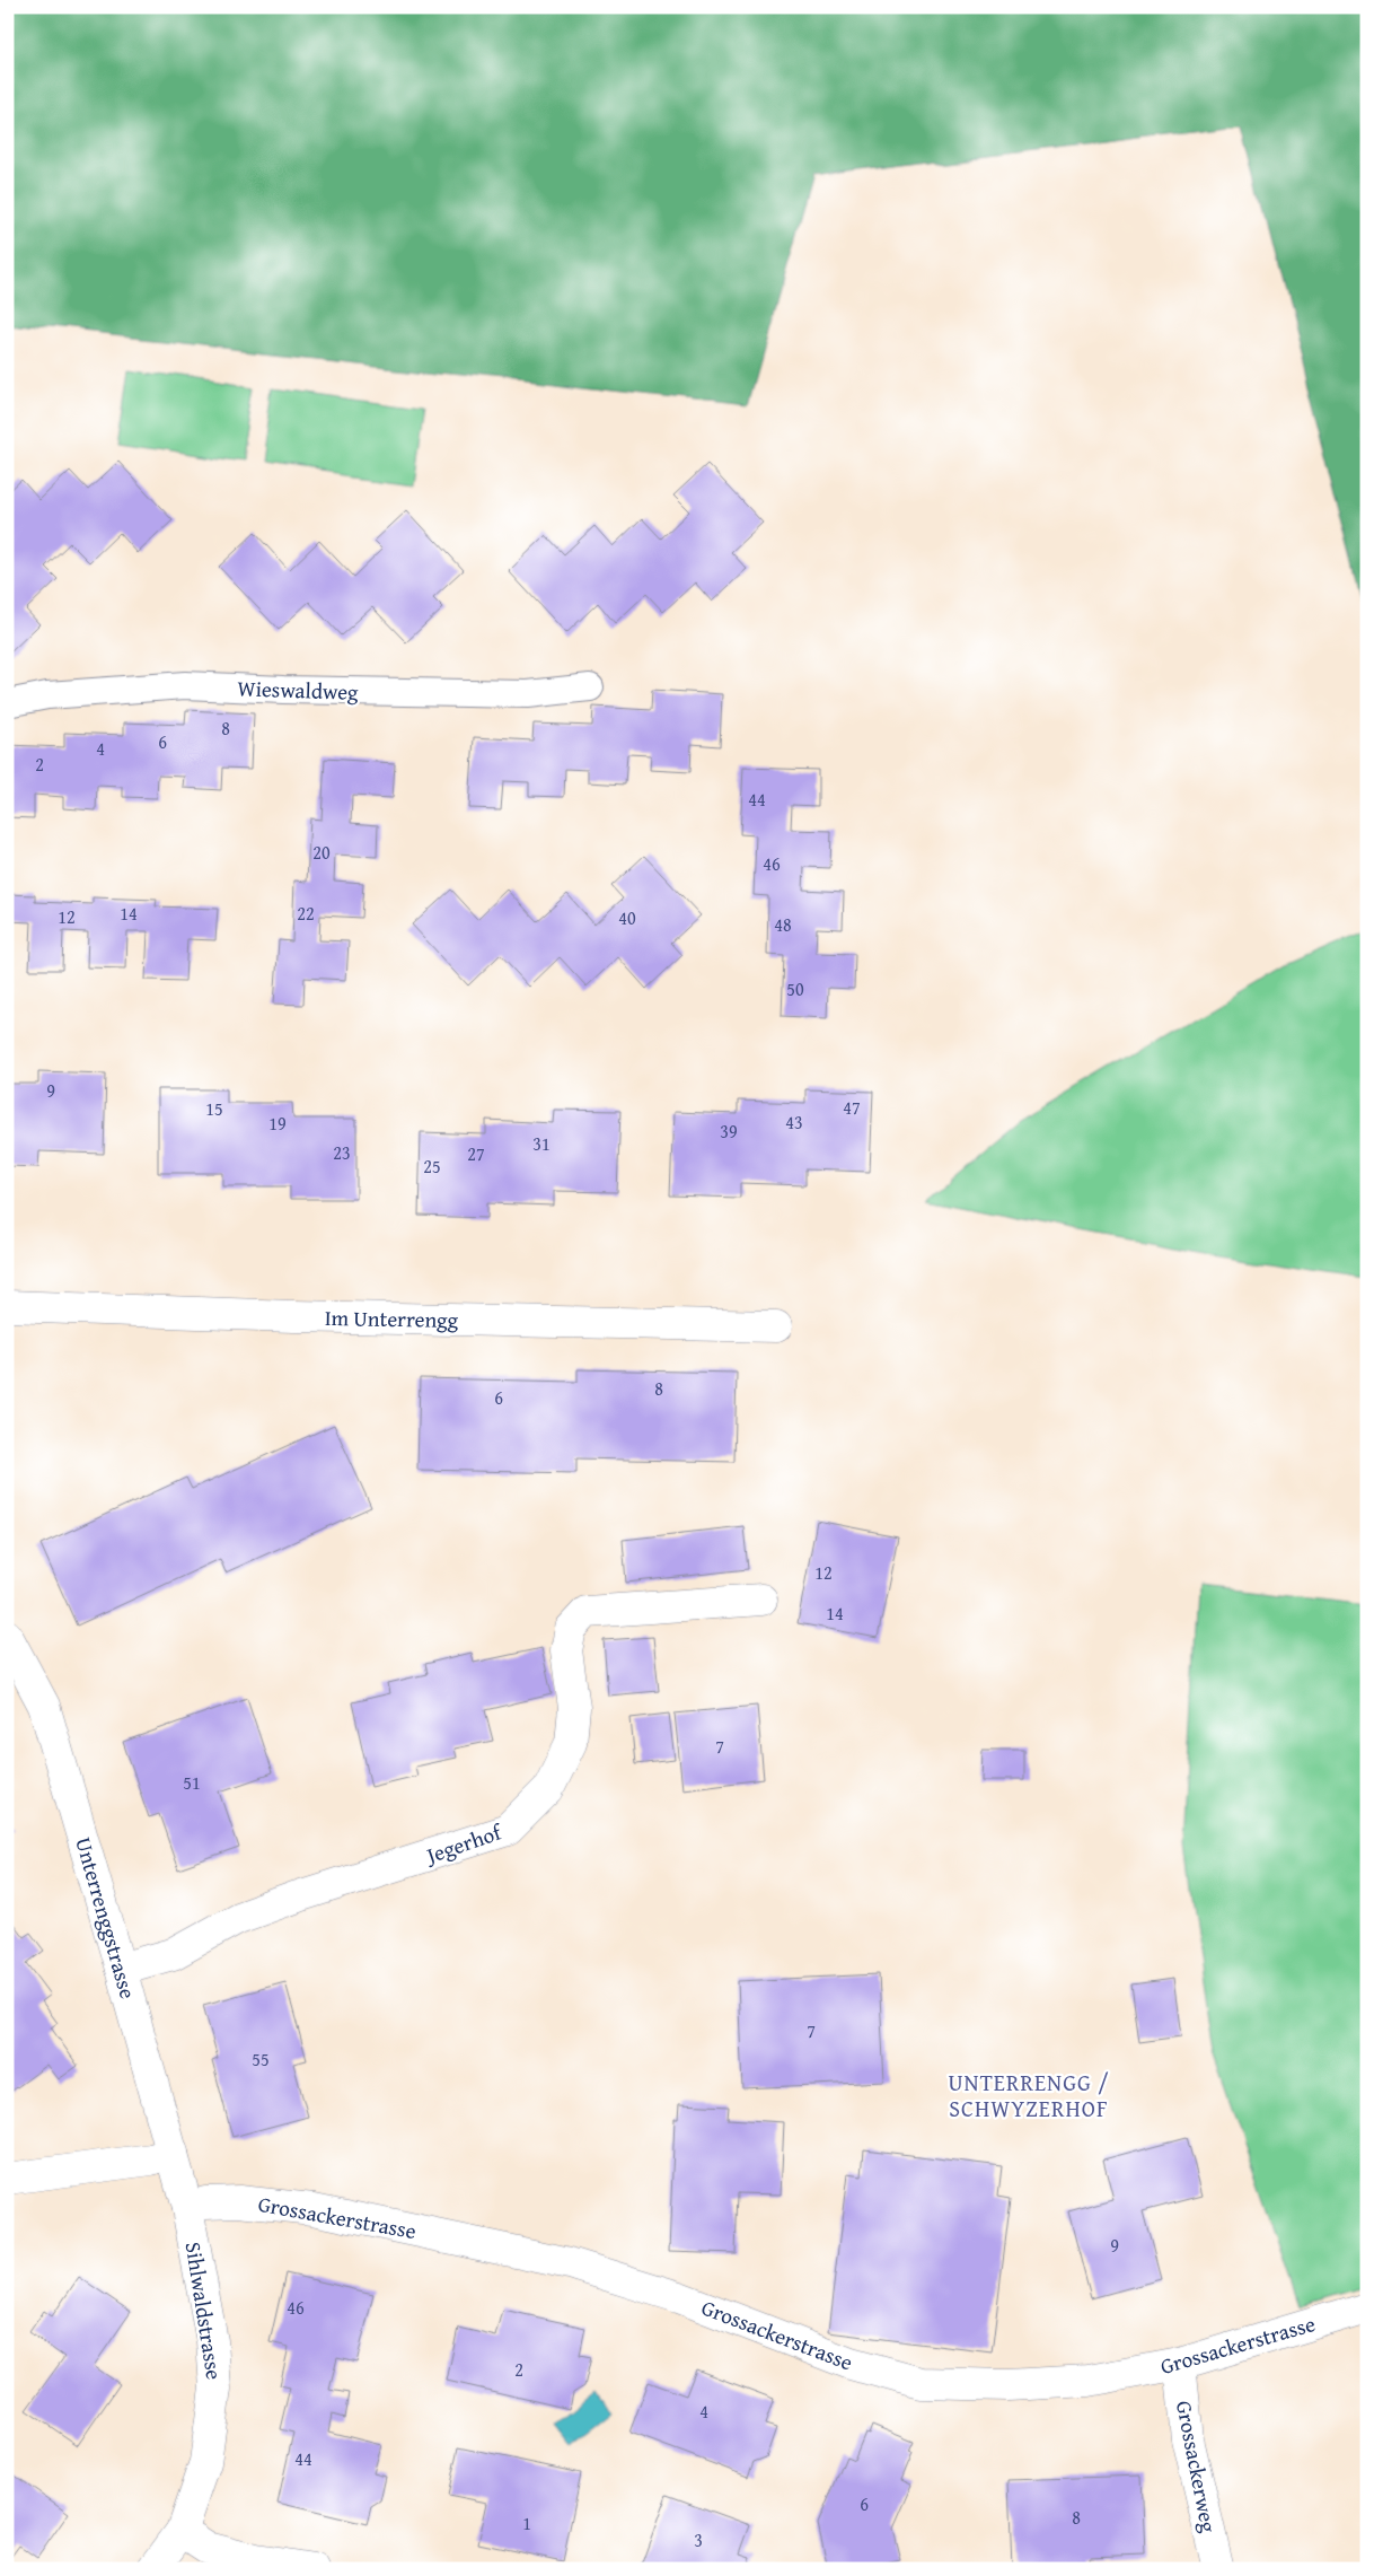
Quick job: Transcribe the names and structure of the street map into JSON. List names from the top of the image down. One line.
{"streets":{"street":["Im Unterrengg","Jegerhof","Unterrenggstrasse","Grossackerstrasse","Sihlwaldstrasse","Grossackerweg"],"lane":["Wieswaldweg"]},"crossings":[["Jegerhof","Unterrenggstrasse"],["Unterrenggstrasse","Grossackerstrasse"],["Unterrenggstrasse","Sihlwaldstrasse"],["Grossackerstrasse","Sihlwaldstrasse"],["Grossackerstrasse","Grossackerweg"]],"districts":["UNTERRENGG / SCHWYZERHOF"],"house_numbers":["8","6","4","2","44","20","46","14","22","12","40","48","50","9","47","15","43","19","39","31","23","27","25","8","6","12","14","7","51","7","55","9","46","2","4","44","6","8","1","3"]}
